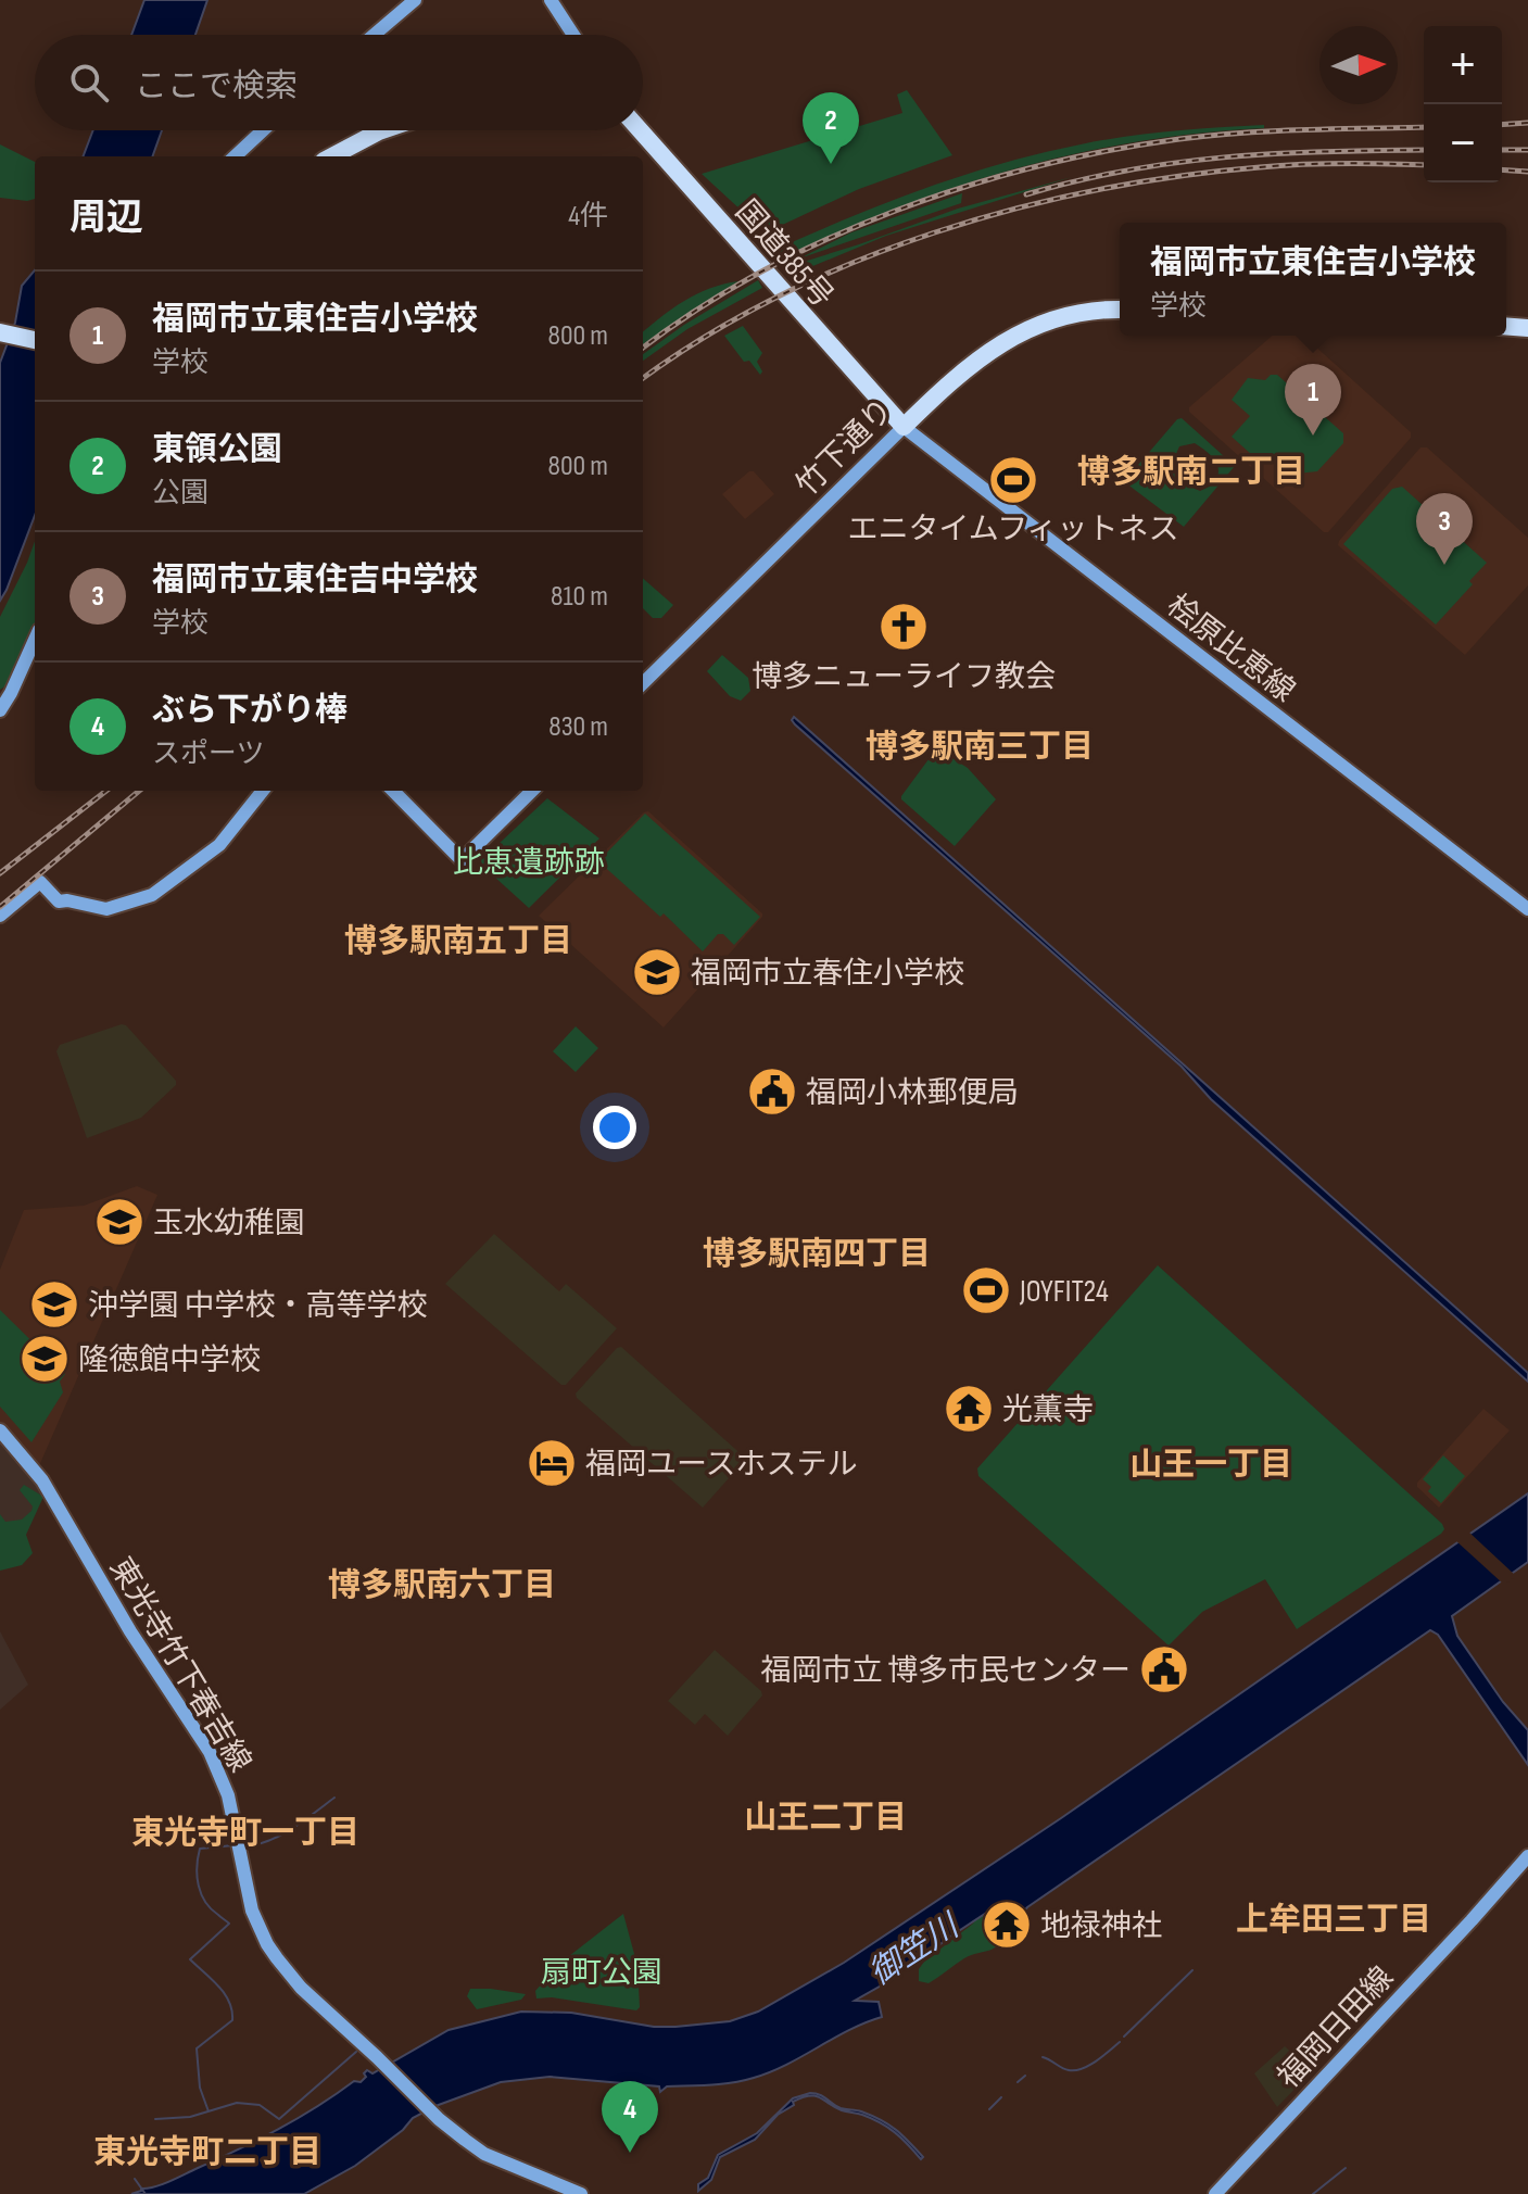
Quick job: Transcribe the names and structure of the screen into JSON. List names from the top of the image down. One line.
{"streets":{"highway":["国道385号","竹下通り"],"main road":["桧原比恵線","東光寺竹下春吉線","福岡日田線"]},"crossings":[["国道385号","竹下通り"],["国道385号","桧原比恵線"],["竹下通り","桧原比恵線"]],"districts":["博多駅南二丁目","博多駅南三丁目","博多駅南五丁目","博多駅南四丁目","山王一丁目","博多駅南六丁目","山王二丁目","東光寺町一丁目","上牟田三丁目","東光寺町二丁目"],"water":["御笠川"],"parks":["比恵遺跡跡","扇町公園"],"places":{"sports":["エニタイムフィットネス","JOYFIT24"],"church":["博多ニューライフ教会"],"school or university":["福岡市立春住小学校","玉水幼稚園","沖学園 中学校・高等学校","隆徳館中学校"],"public building":["福岡小林郵便局","福岡市立 博多市民センター"],"temple":["光薫寺","地禄神社"],"hotel":["福岡ユースホステル"]},"north":"right","page":{"map_buttons":["+","−"],"search":"ここで検索","pins":["2","1","3","4"],"heading":["周辺","4件"],"popup":["福岡市立東住吉小学校","学校"],"list":[{"mark":"1","name":"福岡市立東住吉小学校","note":"学校","value":"800 m"},{"mark":"2","name":"東領公園","note":"公園","value":"800 m"},{"mark":"3","name":"福岡市立東住吉中学校","note":"学校","value":"810 m"},{"mark":"4","name":"ぶら下がり棒","note":"スポーツ","value":"830 m"}]}}
